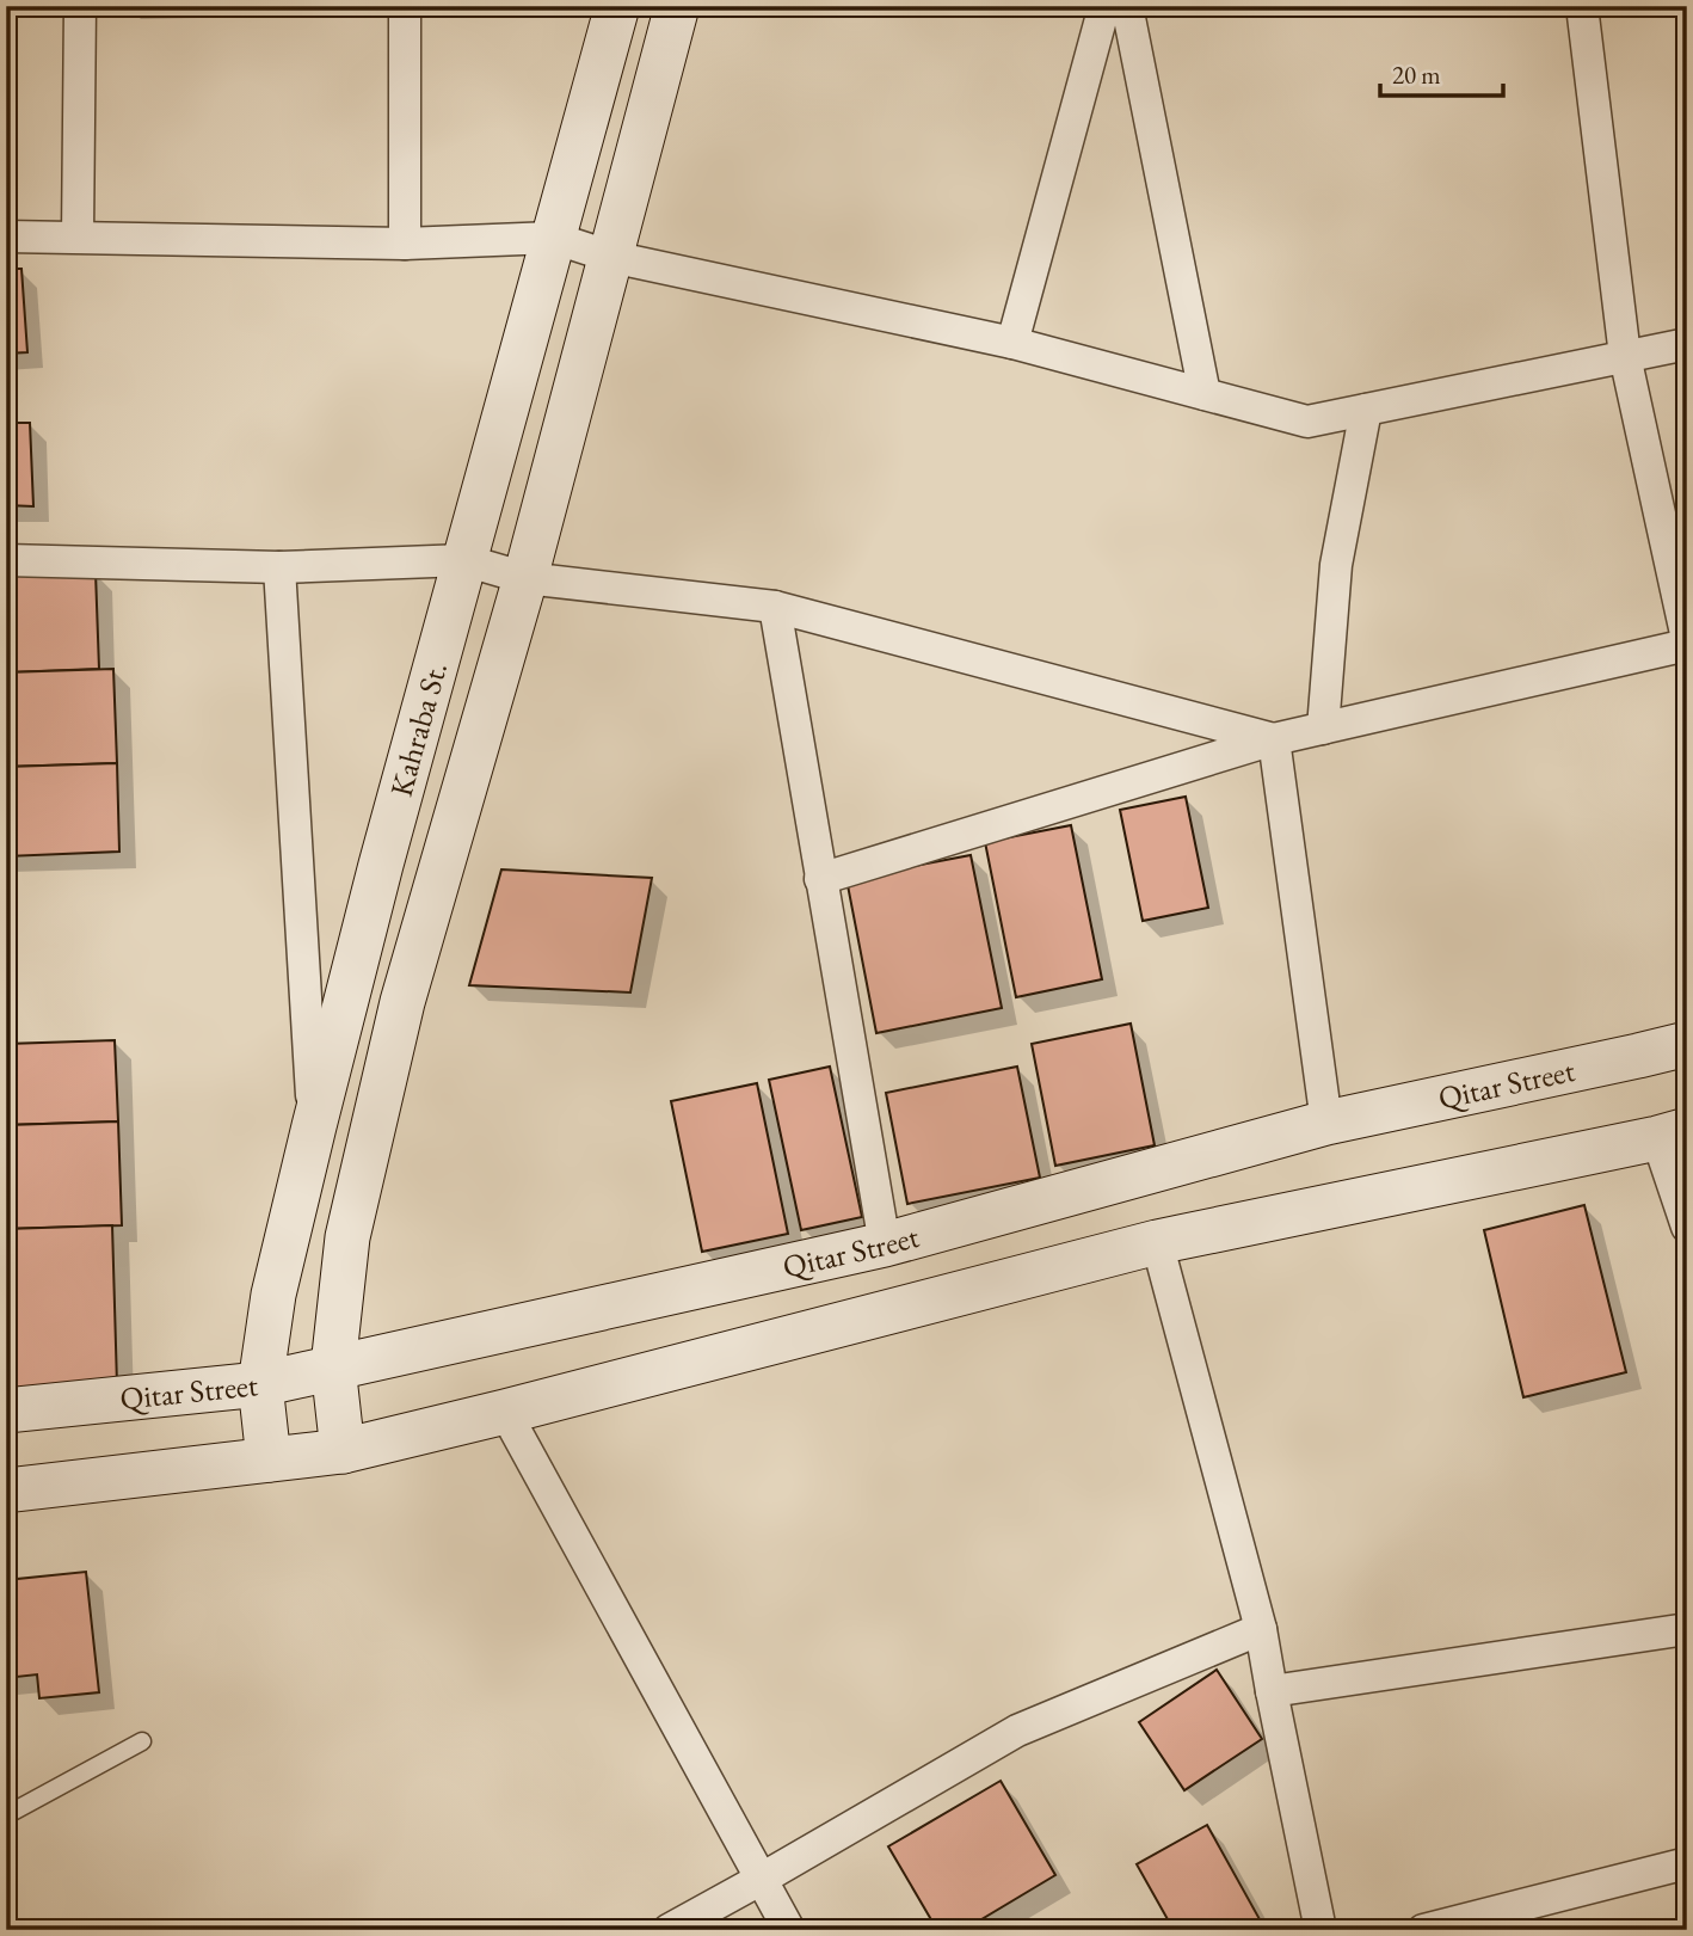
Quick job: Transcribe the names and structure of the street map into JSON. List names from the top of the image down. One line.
{"streets":{"main road":["Kahraba St.","Qitar Street"]},"crossings":[["Kahraba St.","Qitar Street"]],"scale_bar":"20 m"}
